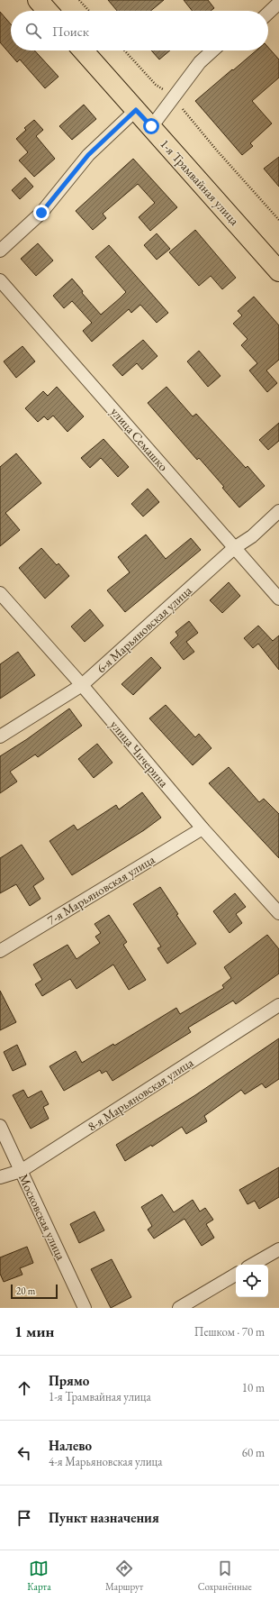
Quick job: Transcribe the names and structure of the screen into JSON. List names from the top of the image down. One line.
{"streets":{"main road":["1-я Трамвайная улица"],"street":["улица Семашко","6-я Марьяновская улица","улица Чичерина","7-я Марьяновская улица","8-я Марьяновская улица","Московская улица"]},"crossings":[["улица Семашко","6-я Марьяновская улица"],["6-я Марьяновская улица","улица Чичерина"],["улица Чичерина","7-я Марьяновская улица"],["8-я Марьяновская улица","Московская улица"]],"scale_bar":"20 m","page":{"search":"Поиск","scale":"20 m","heading":["1 мин","Пешком · 70 m"],"list":[["Прямо","1-я Трамвайная улица","10 m"],["Налево","4-я Марьяновская улица","60 m"],"Пункт назначения"],"nav":["Карта","Маршрут","Сохранённые"]}}
